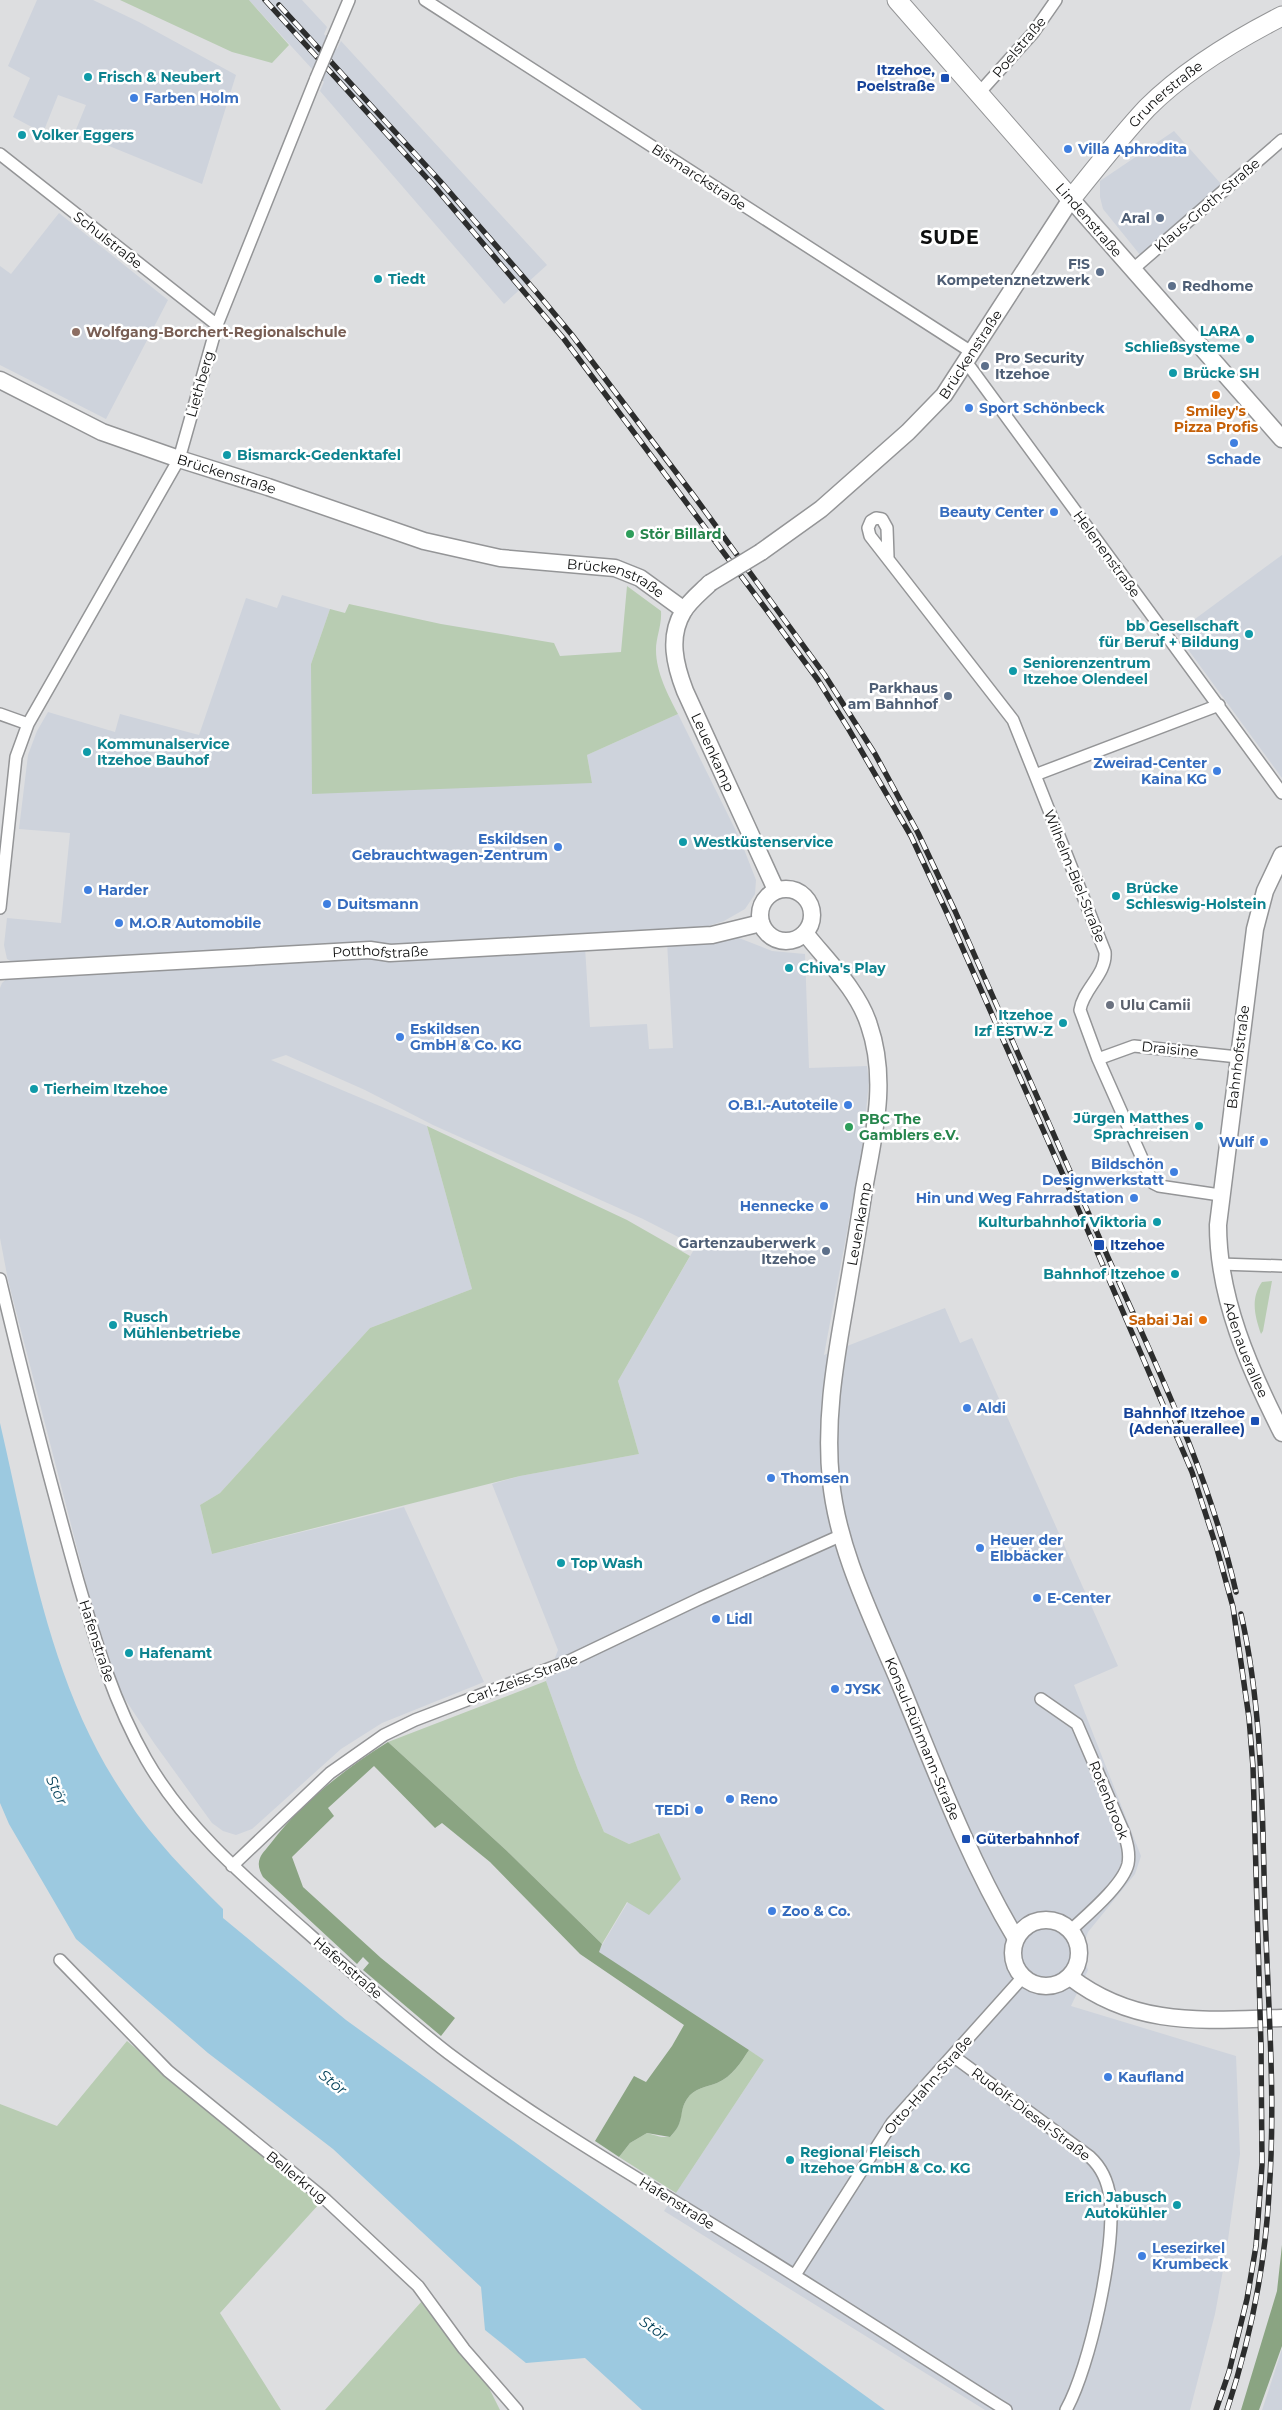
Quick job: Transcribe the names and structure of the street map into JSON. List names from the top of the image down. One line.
{"streets":{"main road":["Grunerstraße","Lindenstraße"],"street":["Poelstraße","Bismarckstraße","Klaus-Groth-Straße","Schulstraße","Brückenstraße","Liethberg","Helenenstraße","Leuenkamp","Wilhelm-Biel-Straße","Potthofstraße","Draisine","Bahnhofstraße","Adenauerallee","Hafenstraße","Carl-Zeiss-Straße","Konsul-Rühmann-Straße","Rotenbrook","Otto-Hahn-Straße","Rudolf-Diesel-Straße","Bellerkrug"]},"crossings":[["Poelstraße","Lindenstraße"],["Grunerstraße","Lindenstraße"],["Grunerstraße","Brückenstraße"],["Bismarckstraße","Brückenstraße"],["Bismarckstraße","Helenenstraße"],["Klaus-Groth-Straße","Lindenstraße"],["Lindenstraße","Brückenstraße"],["Schulstraße","Liethberg"],["Brückenstraße","Liethberg"],["Brückenstraße","Helenenstraße"],["Brückenstraße","Leuenkamp"],["Leuenkamp","Potthofstraße"],["Leuenkamp","Carl-Zeiss-Straße"],["Leuenkamp","Konsul-Rühmann-Straße"],["Wilhelm-Biel-Straße","Draisine"],["Draisine","Bahnhofstraße"],["Bahnhofstraße","Adenauerallee"],["Hafenstraße","Carl-Zeiss-Straße"],["Hafenstraße","Otto-Hahn-Straße"],["Carl-Zeiss-Straße","Konsul-Rühmann-Straße"],["Konsul-Rühmann-Straße","Rotenbrook"],["Konsul-Rühmann-Straße","Otto-Hahn-Straße"],["Rotenbrook","Otto-Hahn-Straße"],["Otto-Hahn-Straße","Rudolf-Diesel-Straße"]],"districts":["SUDE"],"water":["Stör"],"places":{"other":["Frisch & Neubert","Farben Holm","Volker Eggers","Villa Aphrodita","Aral","F!S Kompetenznetzwerk","Tiedt","Redhome","Wolfgang-Borchert-Regionalschule","LARA Schließsysteme","Pro Security Itzehoe","Brücke SH","Smiley's Pizza Profis","Sport Schönbeck","Schade","Bismarck-Gedenktafel","Beauty Center","Stör Billard","bb Gesellschaft für Beruf + Bildung","Seniorenzentrum Itzehoe Olendeel","Parkhaus am Bahnhof","Kommunalservice Itzehoe Bauhof","Zweirad-Center Kaina KG","Westküstenservice","Eskildsen Gebrauchtwagen-Zentrum","Harder","Brücke Schleswig-Holstein","Duitsmann","M.O.R Automobile","Chiva's Play","Ulu Camii","Itzehoe Izf ESTW-Z","Eskildsen GmbH & Co. KG","Tierheim Itzehoe","O.B.I.-Autoteile","Jürgen Matthes Sprachreisen","PBC The Gamblers e.V.","Wulf","Bildschön Designwerkstatt","Hin und Weg Fahrradstation","Hennecke","Kulturbahnhof Viktoria","Gartenzauberwerk Itzehoe","Bahnhof Itzehoe","Sabai Jai","Rusch Mühlenbetriebe","Aldi","Thomsen","Heuer der Elbbäcker","Top Wash","E-Center","Lidl","Hafenamt","JYSK","Reno","TEDi","Zoo & Co.","Kaufland","Regional Fleisch Itzehoe GmbH & Co. KG","Erich Jabusch Autokühler","Lesezirkel Krumbeck"],"transit":["Itzehoe, Poelstraße","Itzehoe","Bahnhof Itzehoe (Adenauerallee)","Güterbahnhof"]}}
